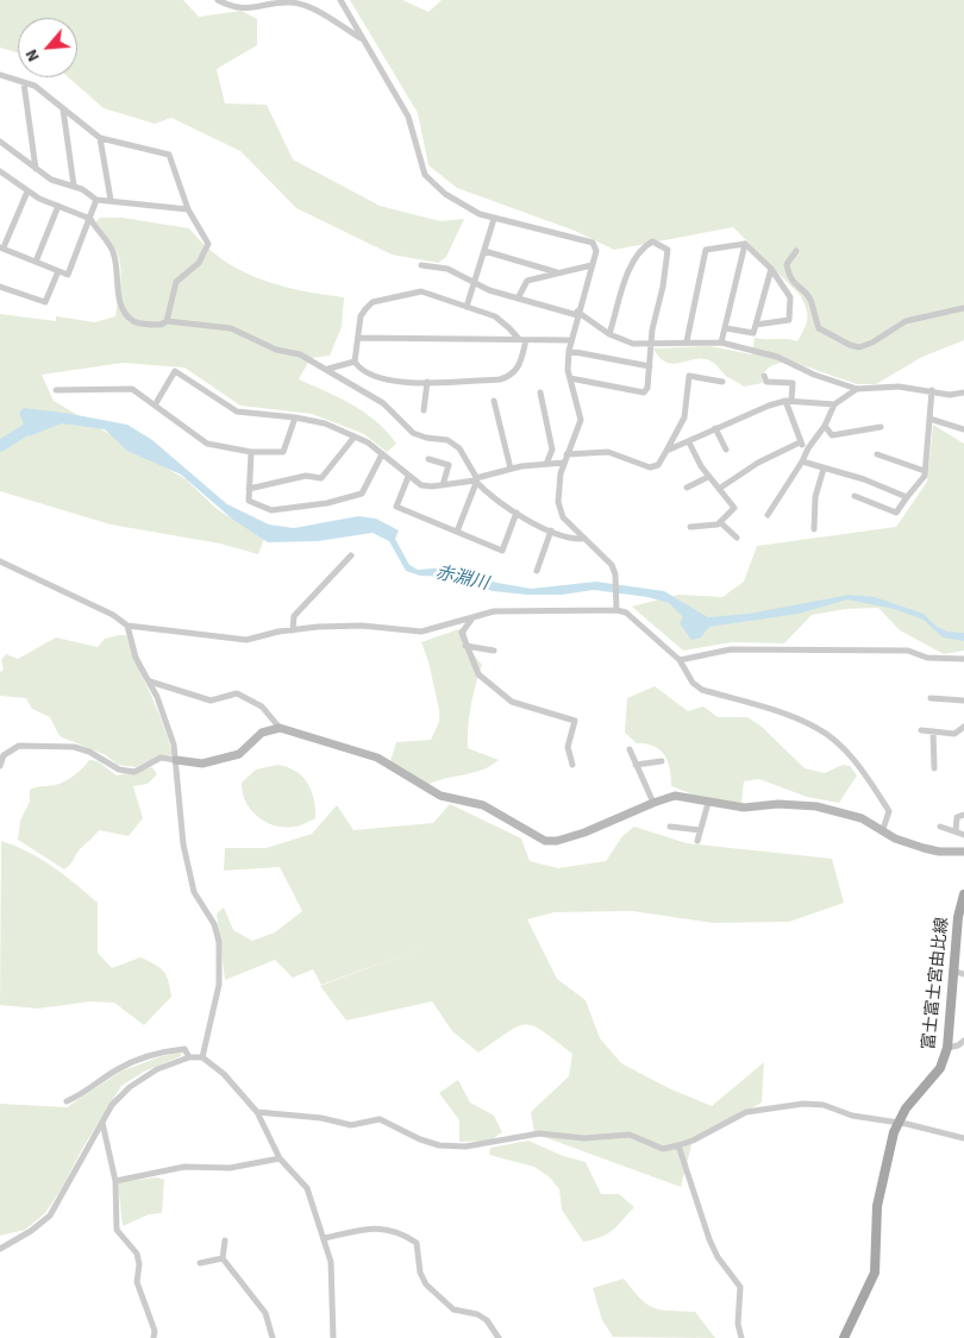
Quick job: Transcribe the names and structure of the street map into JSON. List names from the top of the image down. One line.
{"streets":{"main road":["富士富士宮由比線"]},"water":["赤淵川"],"north":"bottom left"}
